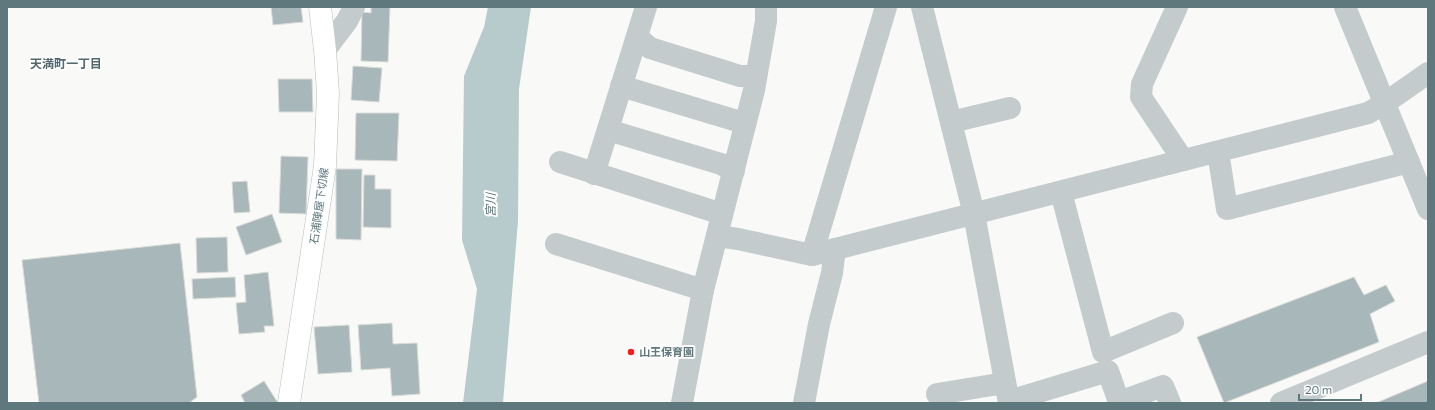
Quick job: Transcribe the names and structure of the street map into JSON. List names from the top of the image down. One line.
{"streets":{"main road":["石浦陣屋下切線"]},"districts":["天満町一丁目"],"water":["宮川"],"places":["山王保育園"],"scale_bar":"20 m"}
